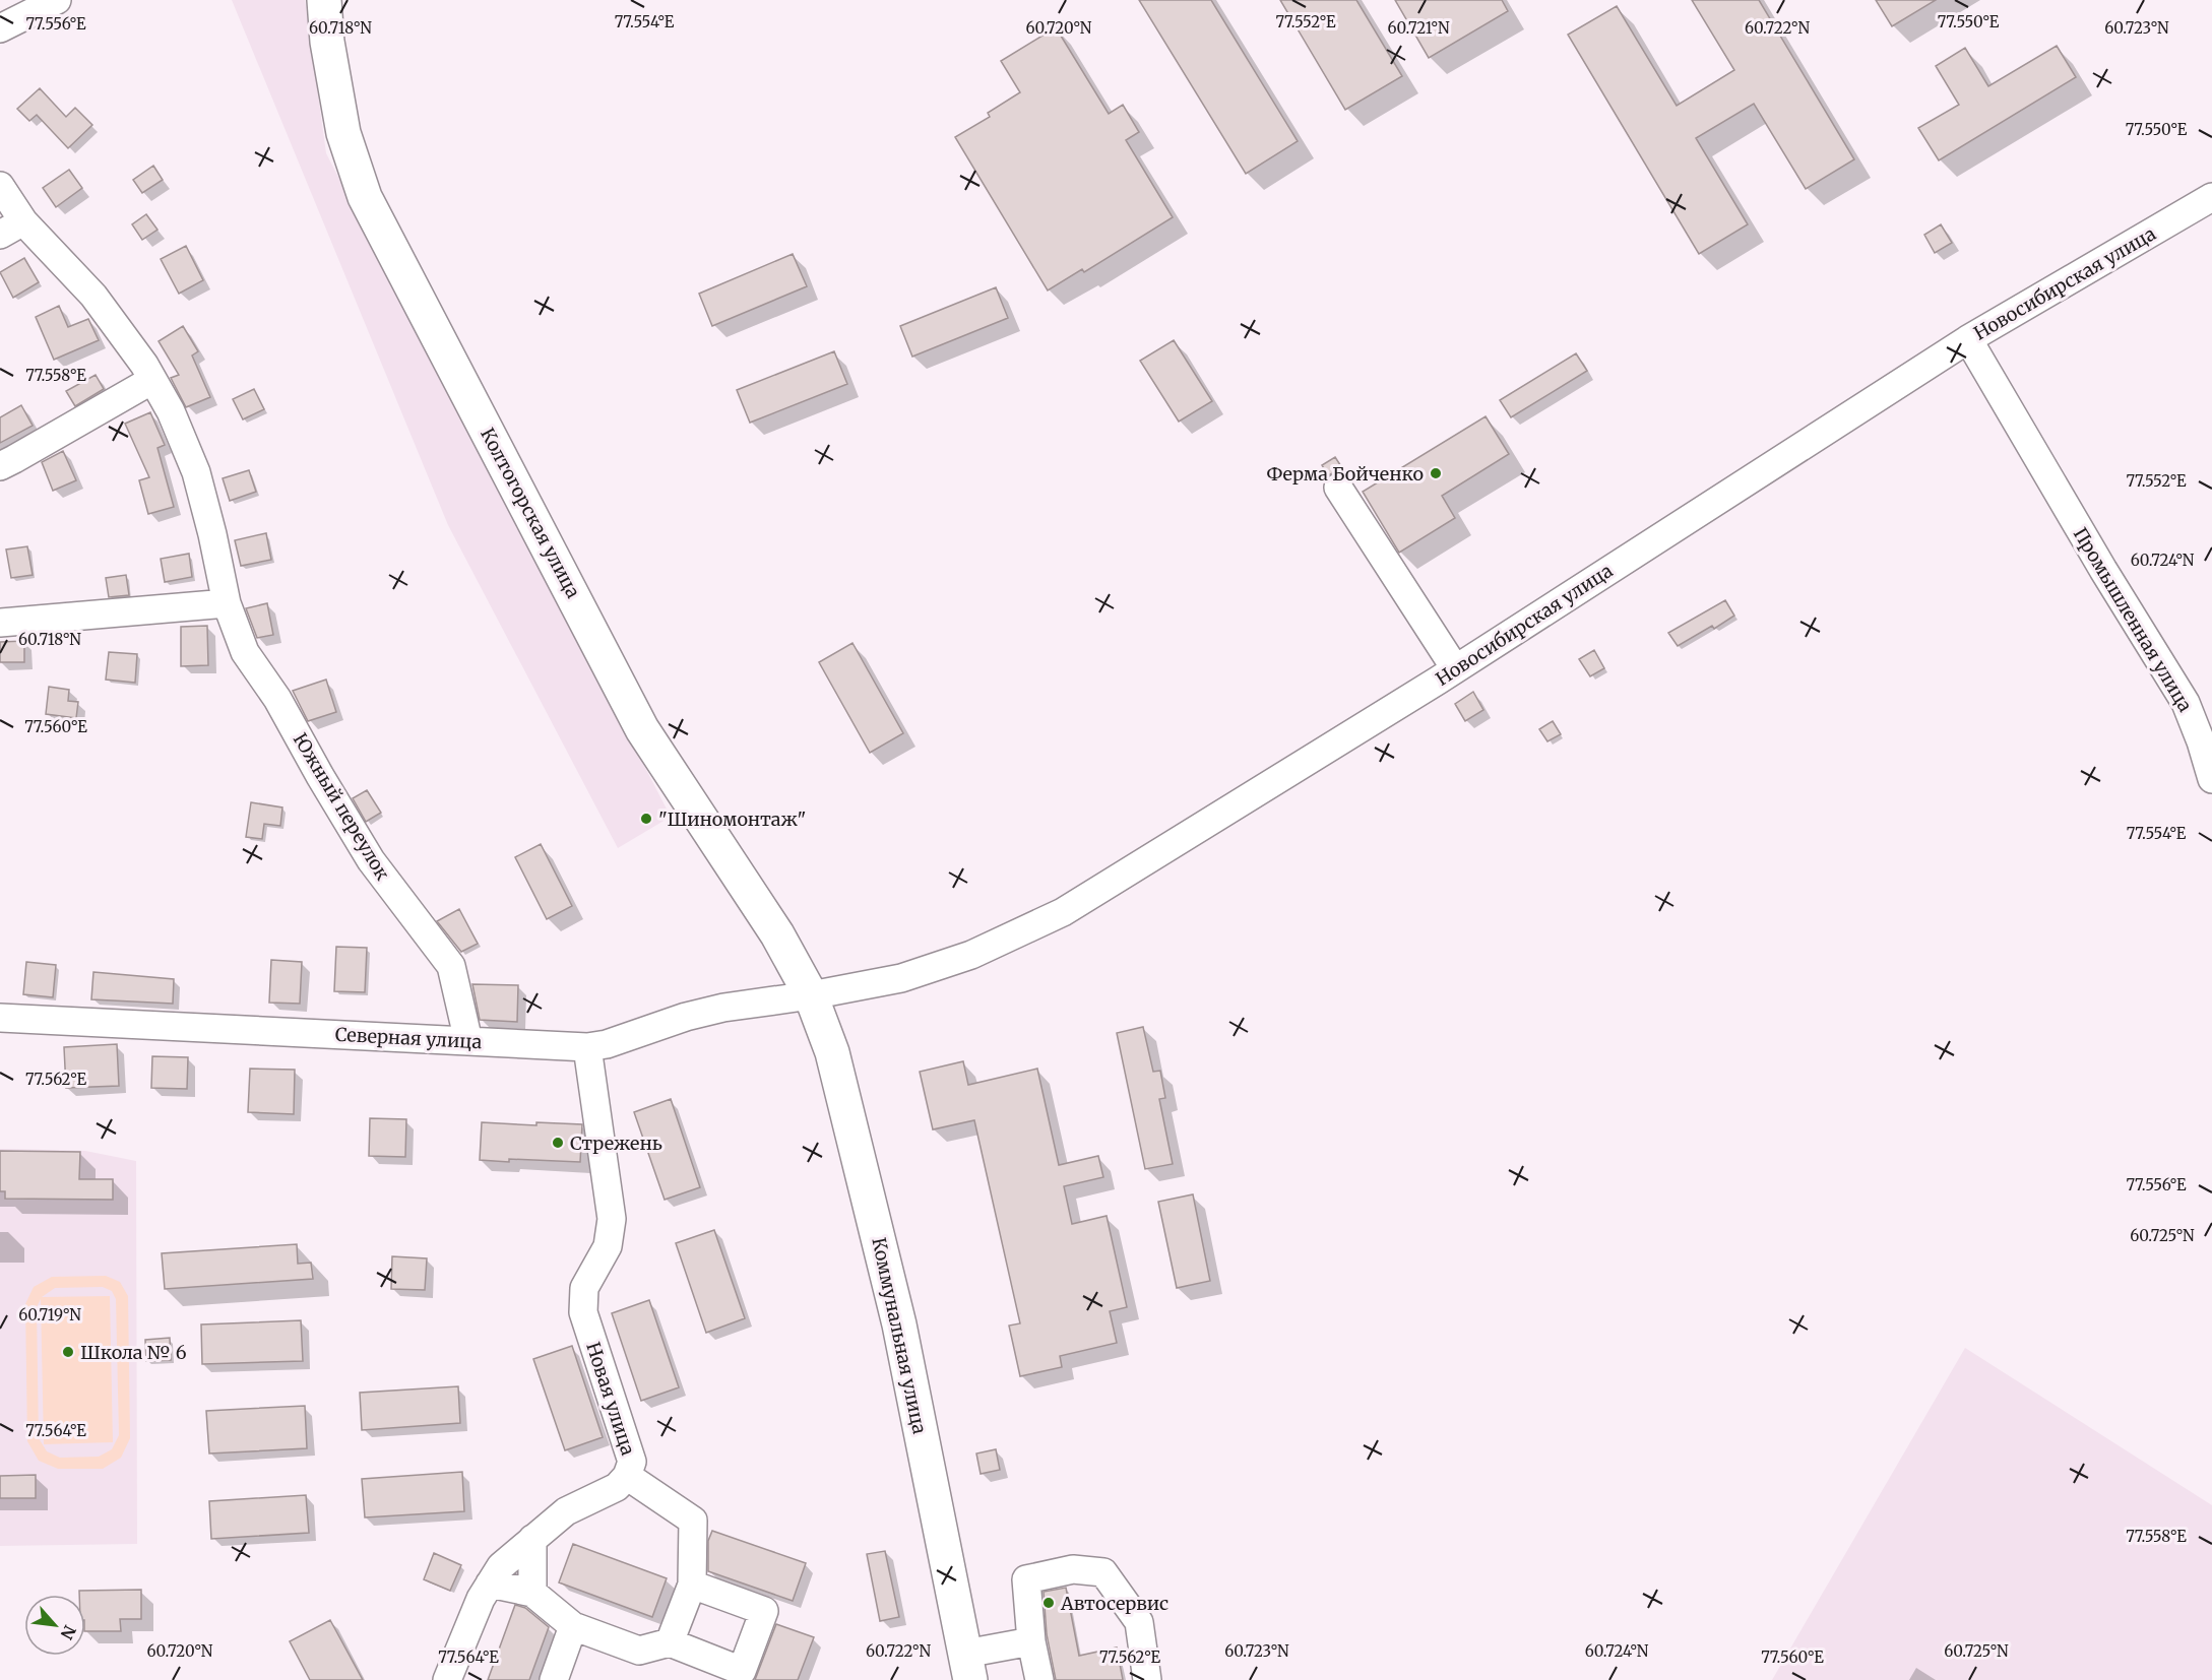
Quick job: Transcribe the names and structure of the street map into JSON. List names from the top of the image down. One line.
{"streets":{"main road":["Колтогорская улица","Коммунальная улица"],"street":["Новосибирская улица","Промышленная улица","Южный переулок","Северная улица","Новая улица"]},"crossings":[["Новосибирская улица","Колтогорская улица"],["Новосибирская улица","Промышленная улица"],["Новосибирская улица","Северная улица"],["Новосибирская улица","Коммунальная улица"],["Колтогорская улица","Северная улица"],["Колтогорская улица","Коммунальная улица"],["Южный переулок","Северная улица"],["Северная улица","Коммунальная улица"],["Северная улица","Новая улица"]],"places":["Ферма Бойченко","\"Шиномонтаж\"","Стрежень","Школа № 6","Автосервис"],"north":"bottom right","coordinates":["77.552°E","77.550°E","77.554°E","77.556°E","60.718°N","60.720°N","60.721°N","60.722°N","60.723°N","77.558°E","60.724°N","77.560°E","77.562°E","60.725°N","60.719°N","77.564°E"]}
